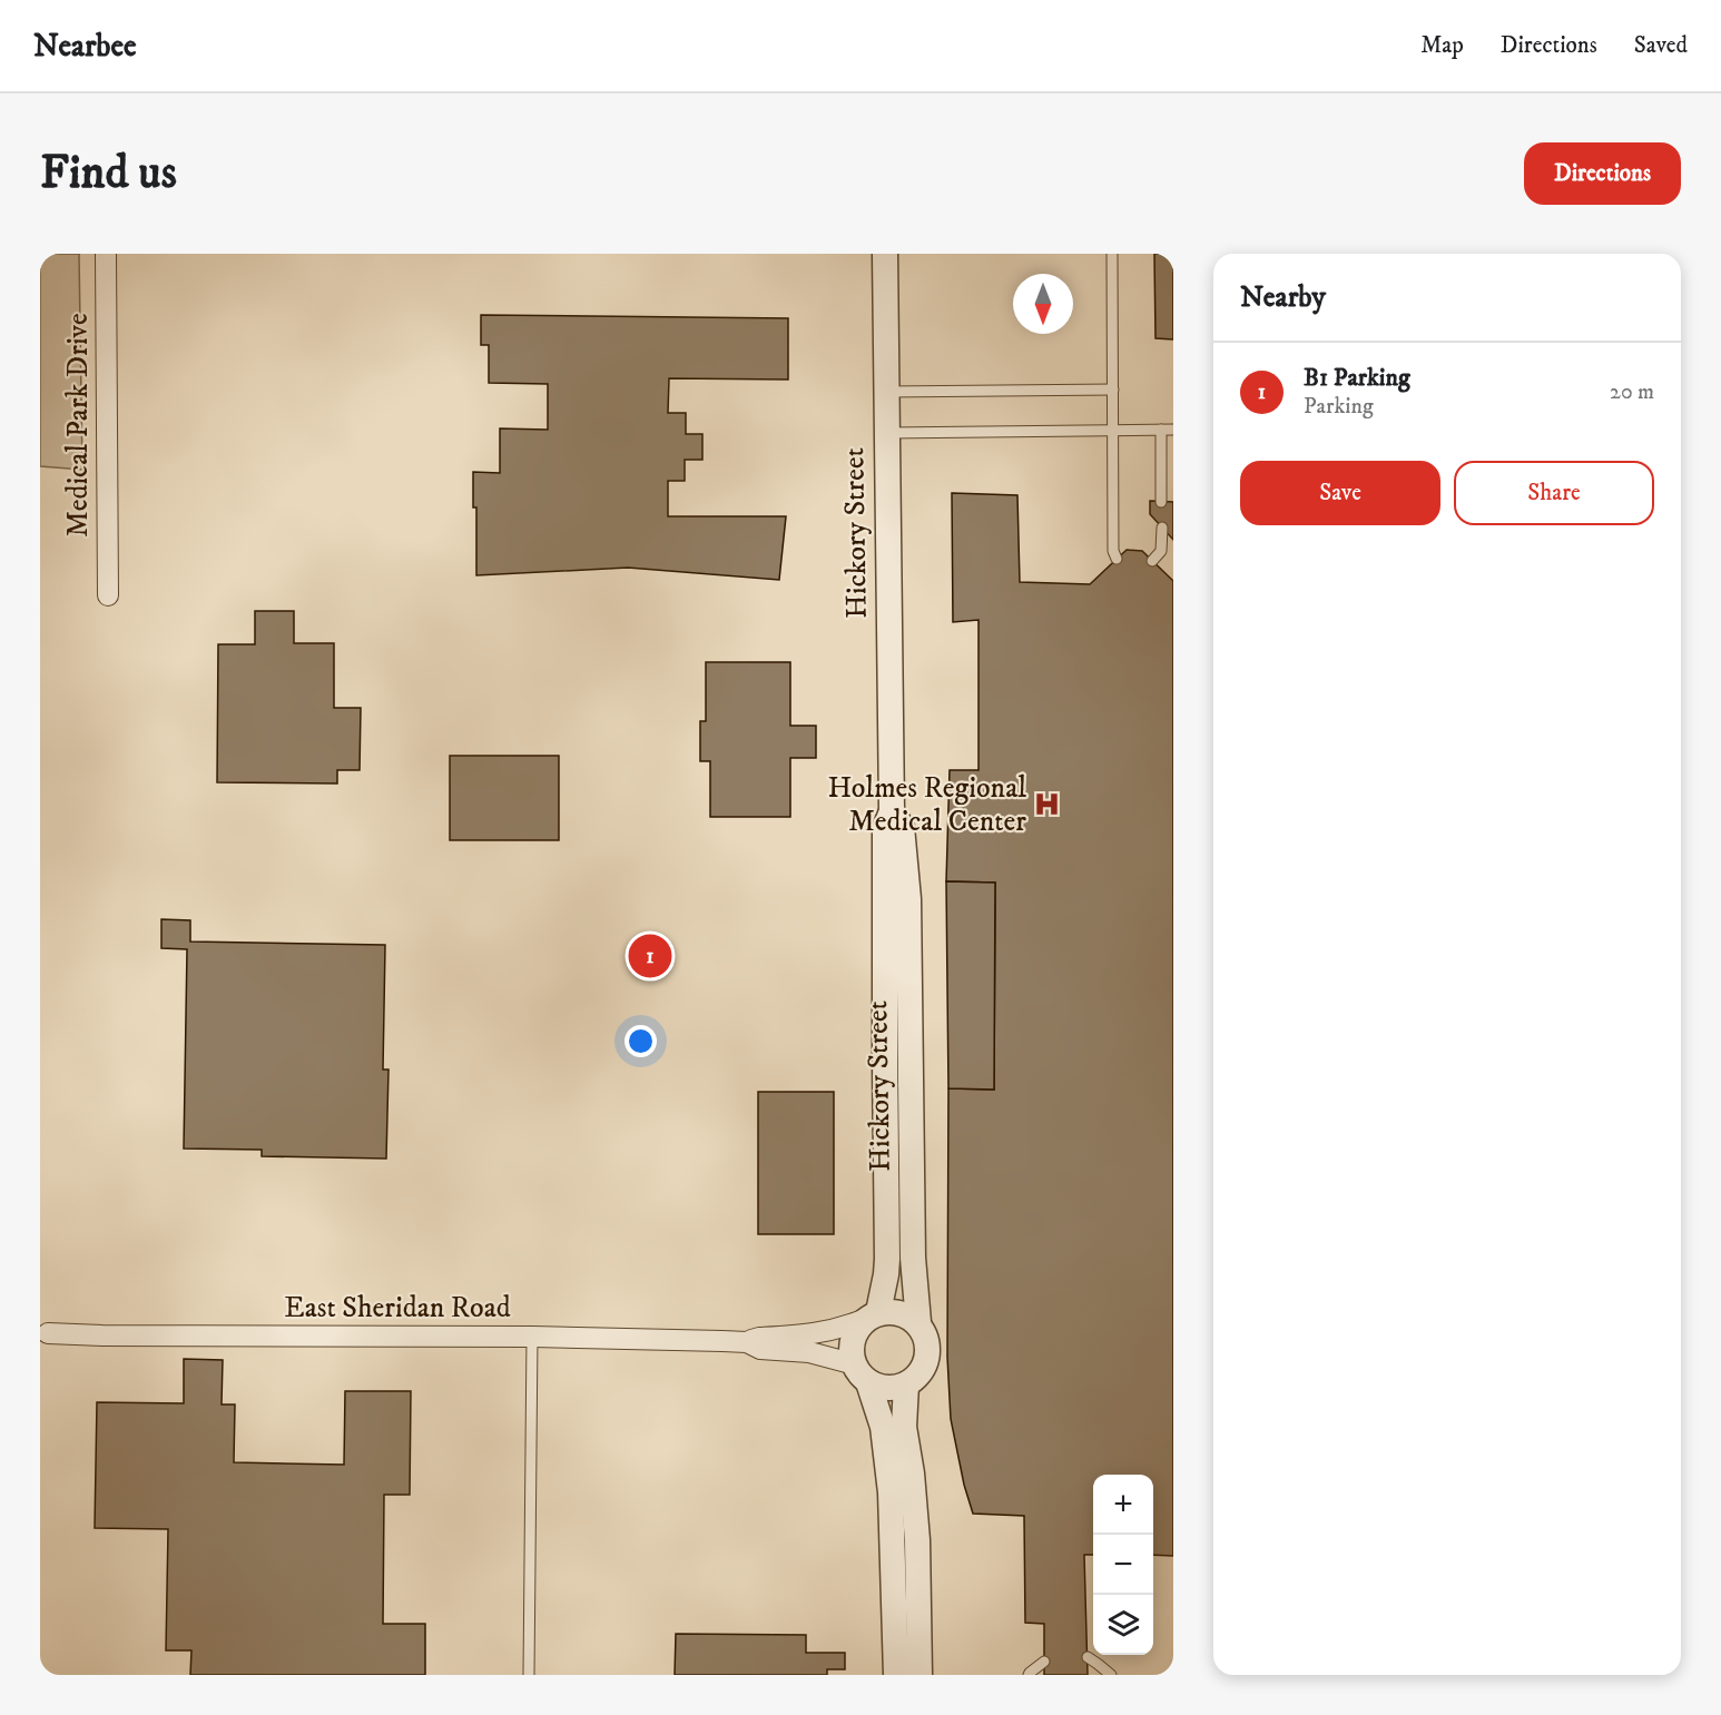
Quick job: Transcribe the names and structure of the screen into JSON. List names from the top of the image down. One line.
{"streets":{"street":["Medical Park Drive","Hickory Street","East Sheridan Road"]},"crossings":[["Hickory Street","East Sheridan Road"]],"places":{"hospital":["Holmes Regional Medical Center"]},"north":"bottom","page":{"header":"Nearbee","nav":["Map","Directions","Saved"],"buttons":["Directions",["Save","Share"]],"title":"Find us","heading":"Nearby","list":[{"mark":"1","name":"B1 Parking","note":"Parking","value":"20 m"}],"pins":"1","map_buttons":["+","−"]}}
